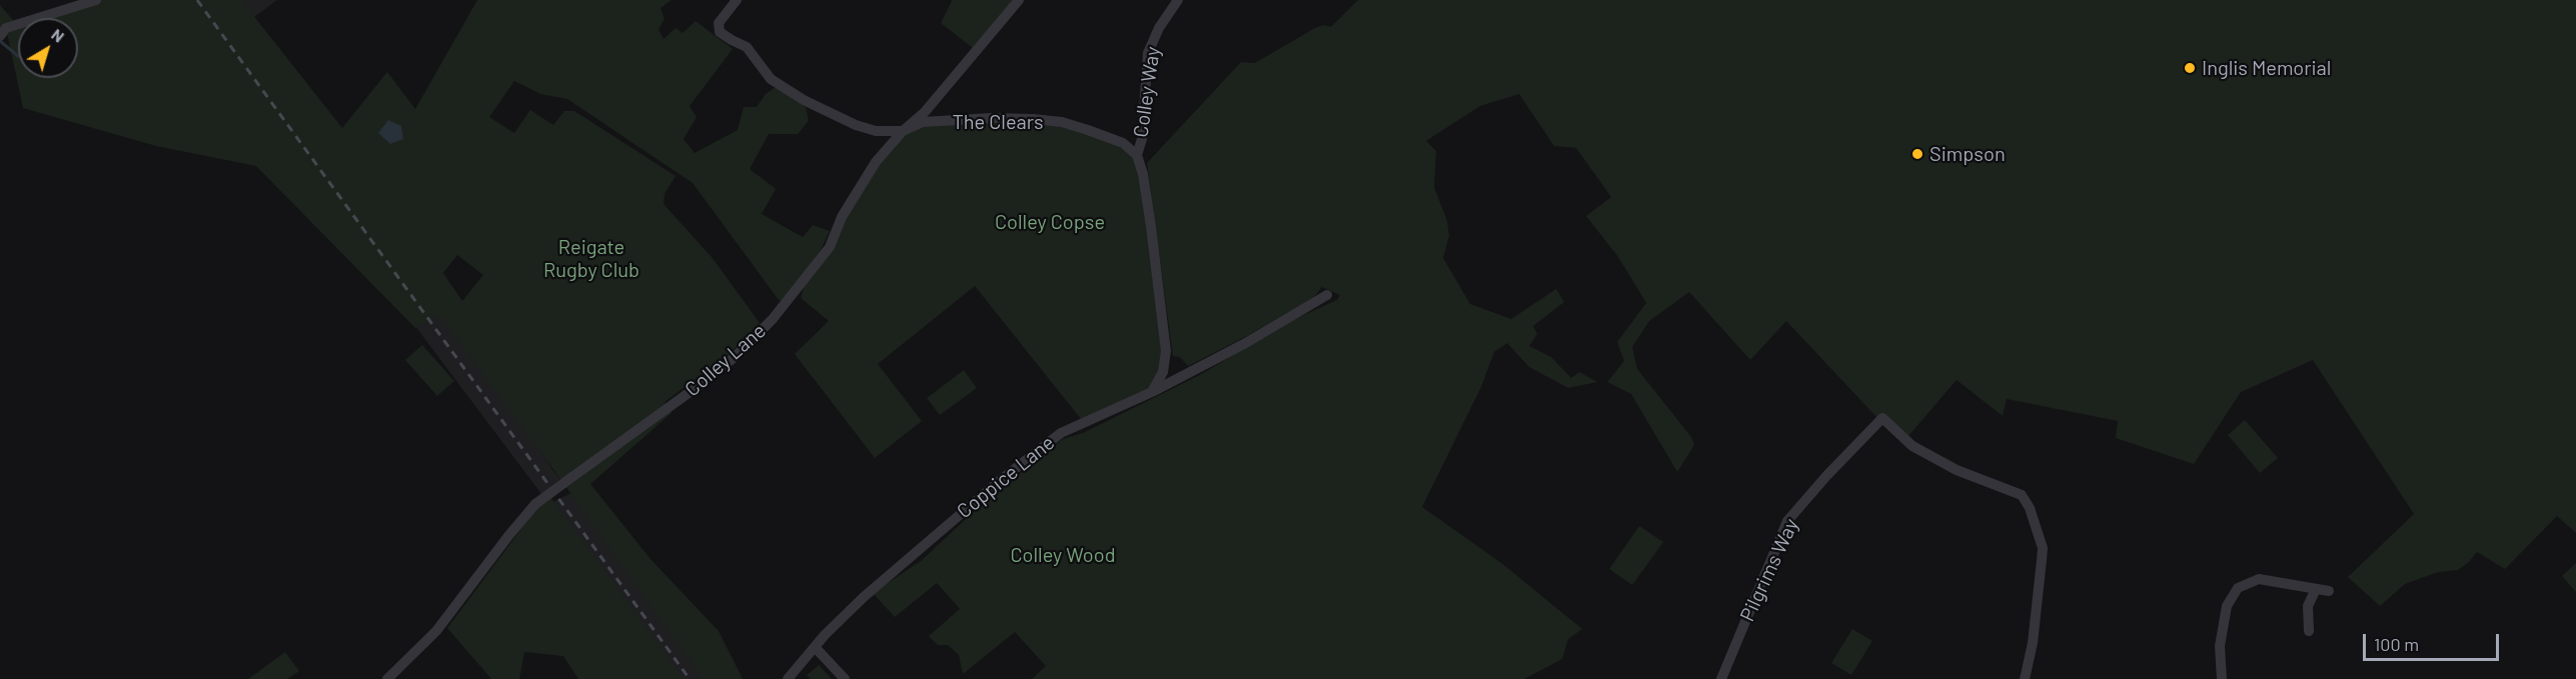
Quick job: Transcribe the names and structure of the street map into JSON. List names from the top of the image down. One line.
{"streets":{"street":["Colley Way","The Clears","Colley Lane","Coppice Lane","Pilgrims Way"]},"crossings":[["Colley Way","The Clears"],["The Clears","Colley Lane"]],"parks":["Colley Copse","Reigate Rugby Club","Colley Wood"],"places":["Inglis Memorial","Simpson"],"scale_bar":"100 m","north":"top right"}
